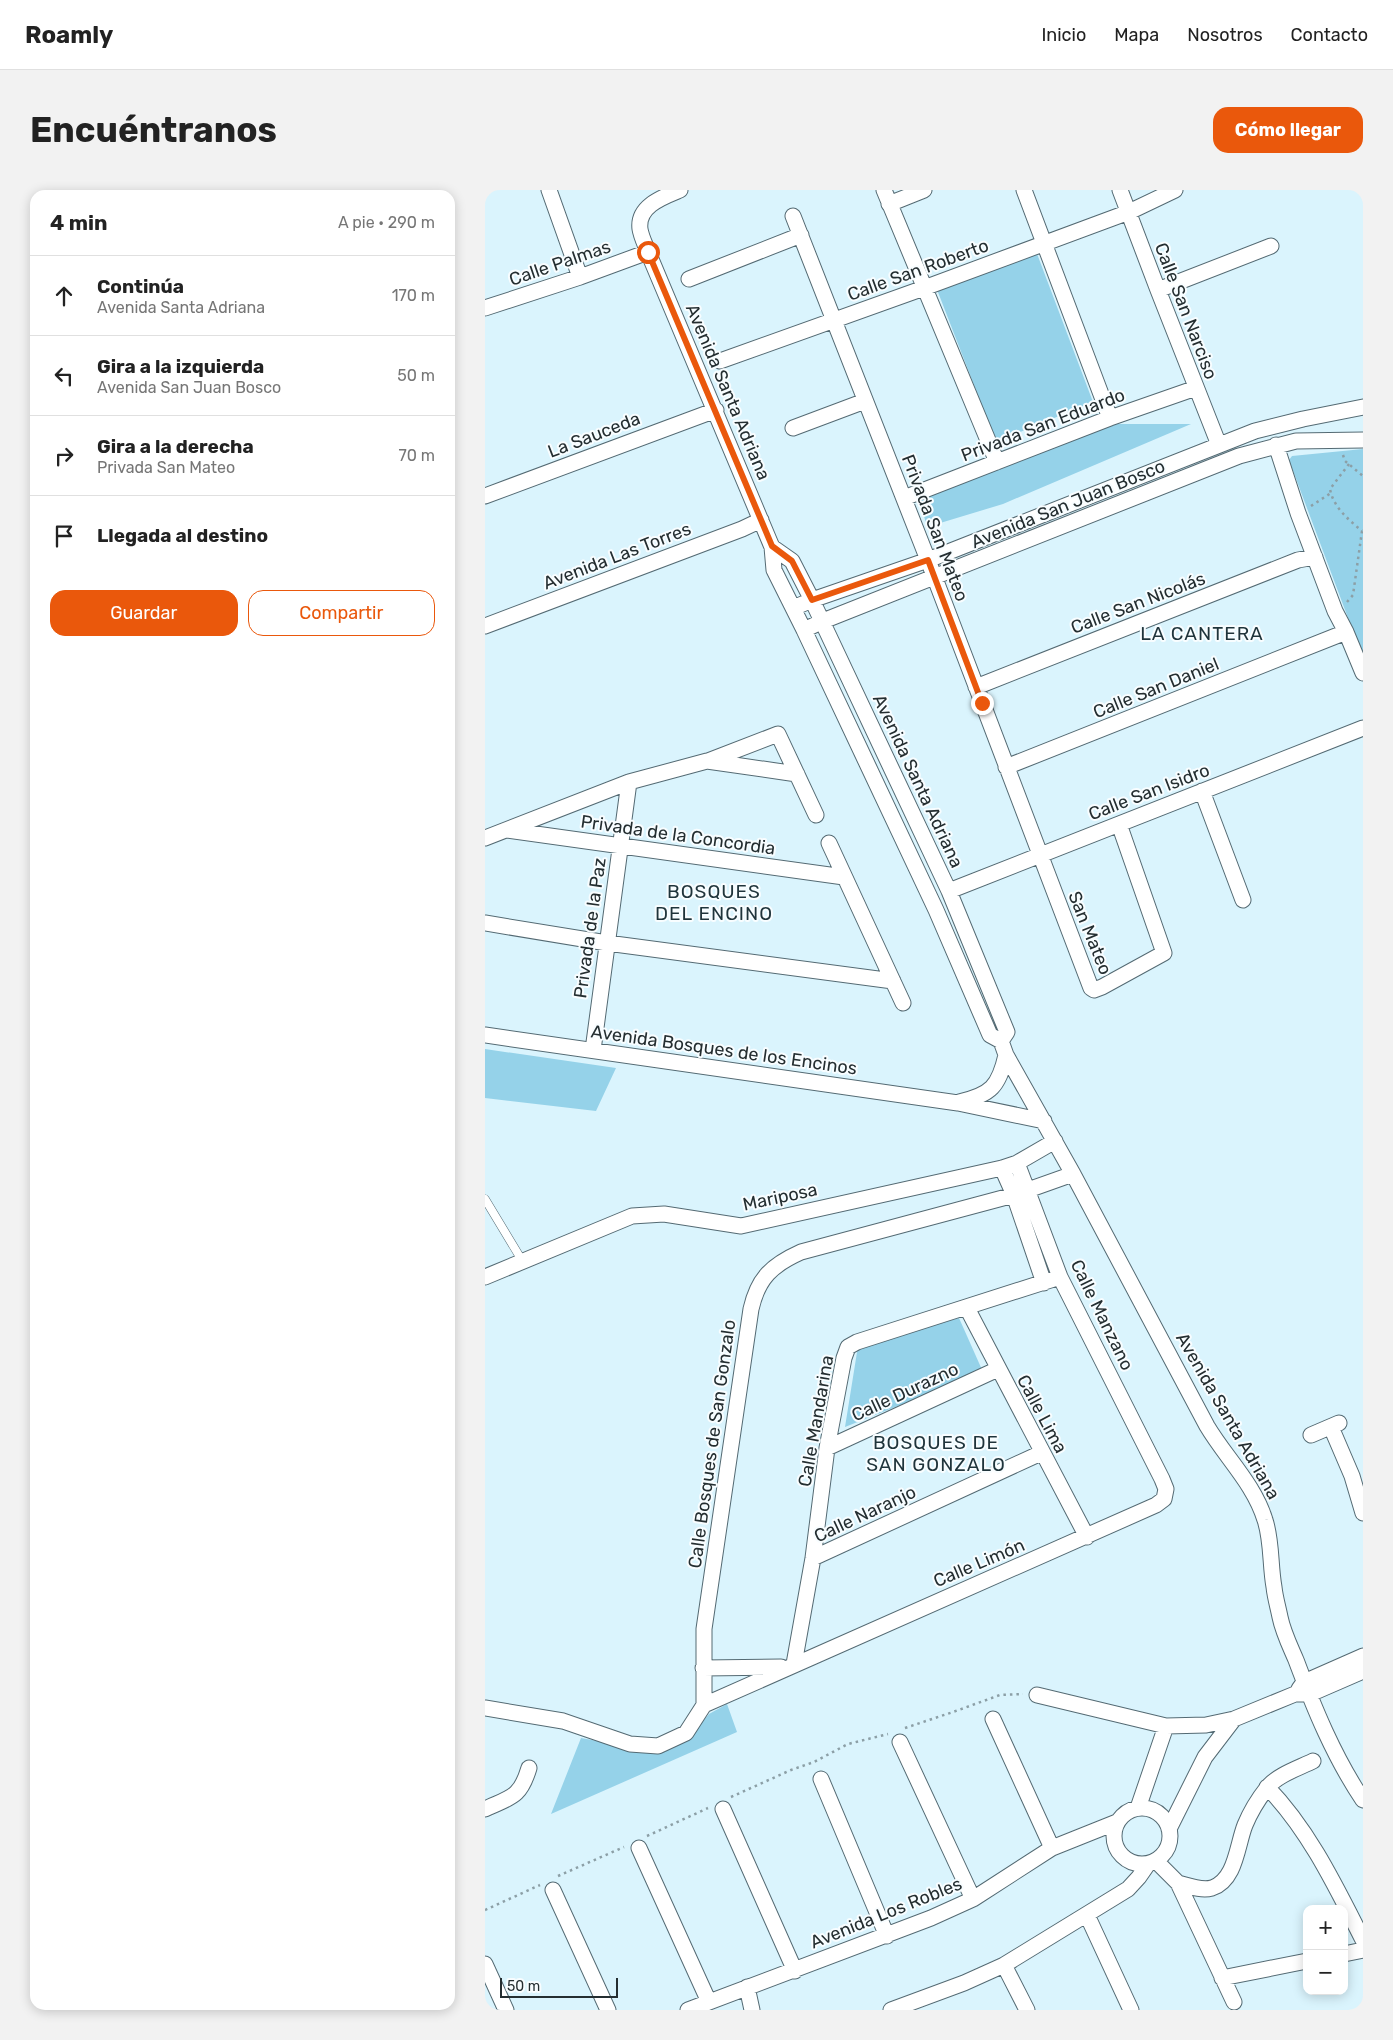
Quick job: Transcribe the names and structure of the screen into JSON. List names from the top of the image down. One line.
{"streets":{"street":["Calle Palmas","Calle San Roberto","Calle San Narciso","Avenida Santa Adriana","Privada San Eduardo","La Sauceda","Avenida San Juan Bosco","Privada San Mateo","Avenida Las Torres","Calle San Nicolás","Calle San Daniel","Calle San Isidro","Privada de la Concordia","Privada de la Paz","San Mateo","Avenida Bosques de los Encinos","Mariposa","Calle Manzano","Calle Durazno","Calle Lima","Calle Mandarina","Calle Bosques de San Gonzalo","Calle Naranjo","Calle Limón","Avenida Los Robles"]},"crossings":[["Calle Palmas","Avenida Santa Adriana"],["Calle San Roberto","Calle San Narciso"],["Calle San Roberto","Privada San Mateo"],["Calle San Narciso","Privada San Eduardo"],["Calle San Narciso","Avenida San Juan Bosco"],["Avenida Santa Adriana","La Sauceda"],["Avenida Santa Adriana","Avenida San Juan Bosco"],["Avenida Santa Adriana","Avenida Las Torres"],["Avenida Santa Adriana","Calle San Isidro"],["Avenida Santa Adriana","Avenida Bosques de los Encinos"],["Avenida Santa Adriana","Mariposa"],["Avenida Santa Adriana","Calle Bosques de San Gonzalo"],["Privada San Eduardo","Privada San Mateo"],["Avenida San Juan Bosco","Privada San Mateo"],["Privada San Mateo","Calle San Nicolás"],["Privada San Mateo","Calle San Daniel"],["Privada San Mateo","Calle San Isidro"],["Privada San Mateo","San Mateo"],["Calle San Isidro","San Mateo"],["Privada de la Concordia","Privada de la Paz"],["Privada de la Paz","Avenida Bosques de los Encinos"],["Mariposa","Calle Manzano"],["Calle Manzano","Calle Mandarina"],["Calle Manzano","Calle Bosques de San Gonzalo"],["Calle Manzano","Calle Limón"],["Calle Durazno","Calle Lima"],["Calle Durazno","Calle Mandarina"],["Calle Lima","Calle Mandarina"],["Calle Lima","Calle Naranjo"],["Calle Lima","Calle Limón"],["Calle Mandarina","Calle Naranjo"],["Calle Mandarina","Calle Limón"],["Calle Bosques de San Gonzalo","Calle Limón"]],"districts":["LA CANTERA","BOSQUES DEL ENCINO","BOSQUES DE SAN GONZALO"],"scale_bar":"50 m","page":{"header":"Roamly","nav":["Inicio","Mapa","Nosotros","Contacto"],"buttons":["Cómo llegar",["Guardar","Compartir"]],"title":"Encuéntranos","heading":["4 min","A pie · 290 m"],"list":[["Continúa","Avenida Santa Adriana","170 m"],["Gira a la izquierda","Avenida San Juan Bosco","50 m"],["Gira a la derecha","Privada San Mateo","70 m"],"Llegada al destino"],"map_buttons":["+","−"],"scale":"50 m"}}
